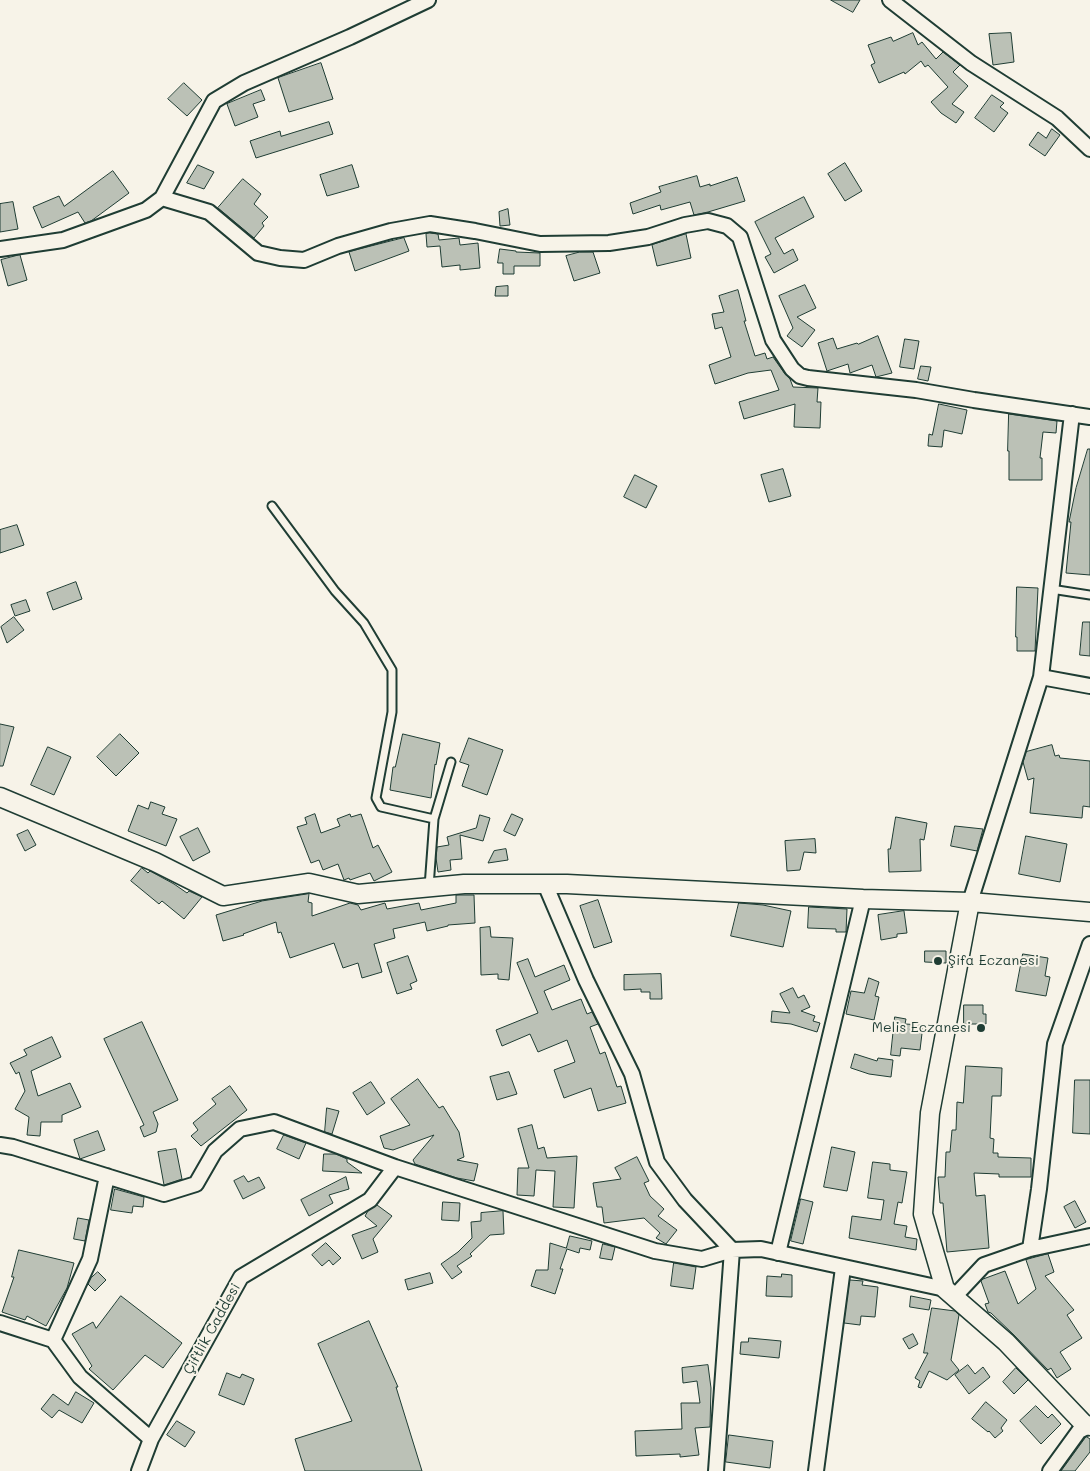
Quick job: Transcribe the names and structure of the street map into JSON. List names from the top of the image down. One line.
{"streets":{"street":["Çiftlik Caddesi"]},"places":["Şifa Eczanesi","Melis Eczanesi"]}
